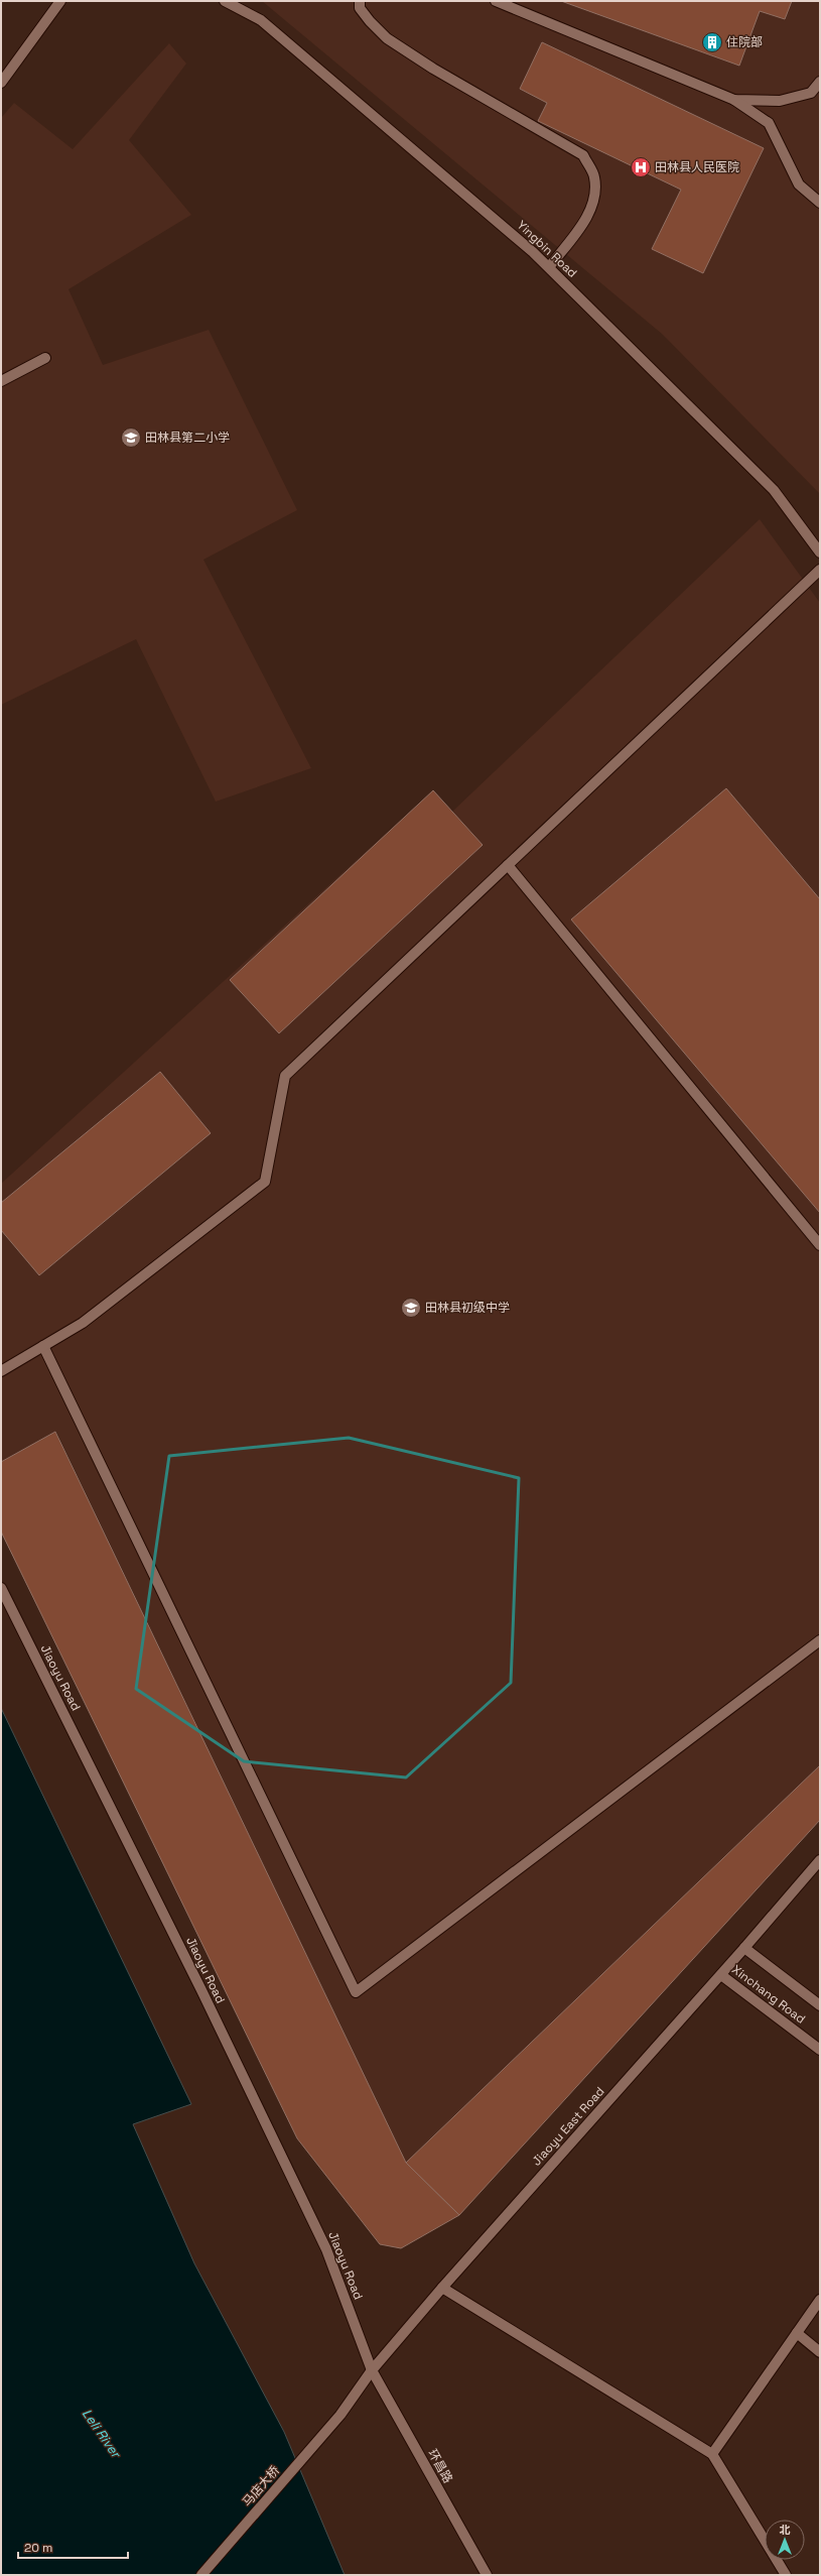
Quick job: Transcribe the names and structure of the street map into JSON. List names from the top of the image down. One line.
{"streets":{"street":["Yingbin Road","Jiaoyu Road","Xinchang Road","Jiaoyu East Road","环昌路","马店大桥"]},"crossings":[["Jiaoyu Road","Jiaoyu East Road"],["Jiaoyu Road","环昌路"],["Xinchang Road","Jiaoyu East Road"],["Jiaoyu East Road","环昌路"],["Jiaoyu East Road","马店大桥"]],"water":["Leli River"],"places":{"building":["住院部"],"hospital":["田林县人民医院"],"school or university":["田林县第二小学","田林县初级中学"]},"scale_bar":"20 m","north":"top"}
